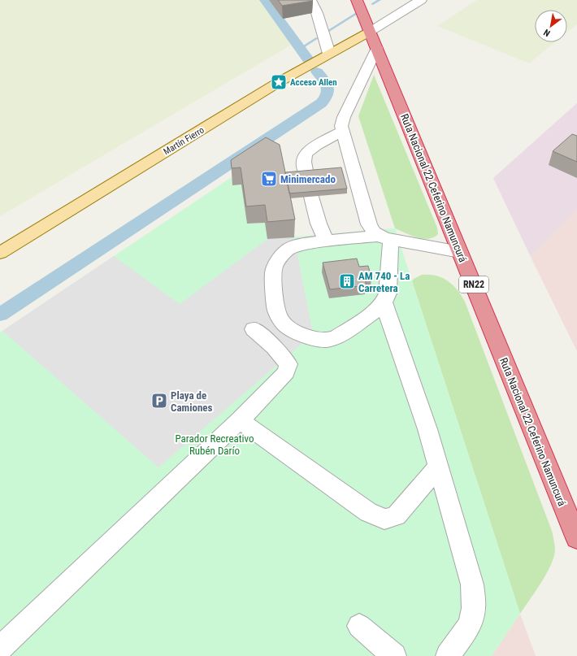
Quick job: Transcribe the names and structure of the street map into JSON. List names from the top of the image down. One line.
{"streets":{"highway":["Ruta Nacional 22 Ceferino Namuncurá","RN22"],"main road":["Martín Fierro"]},"crossings":[["Martín Fierro","Ruta Nacional 22 Ceferino Namuncurá"]],"parks":["Parador Recreativo Rubén Darío"],"places":{"place":["Acceso Allen"],"supermarket":["Minimercado"],"building":["AM 740 - La Carretera"],"parking":["Playa de Camiones"]},"north":"bottom left"}
